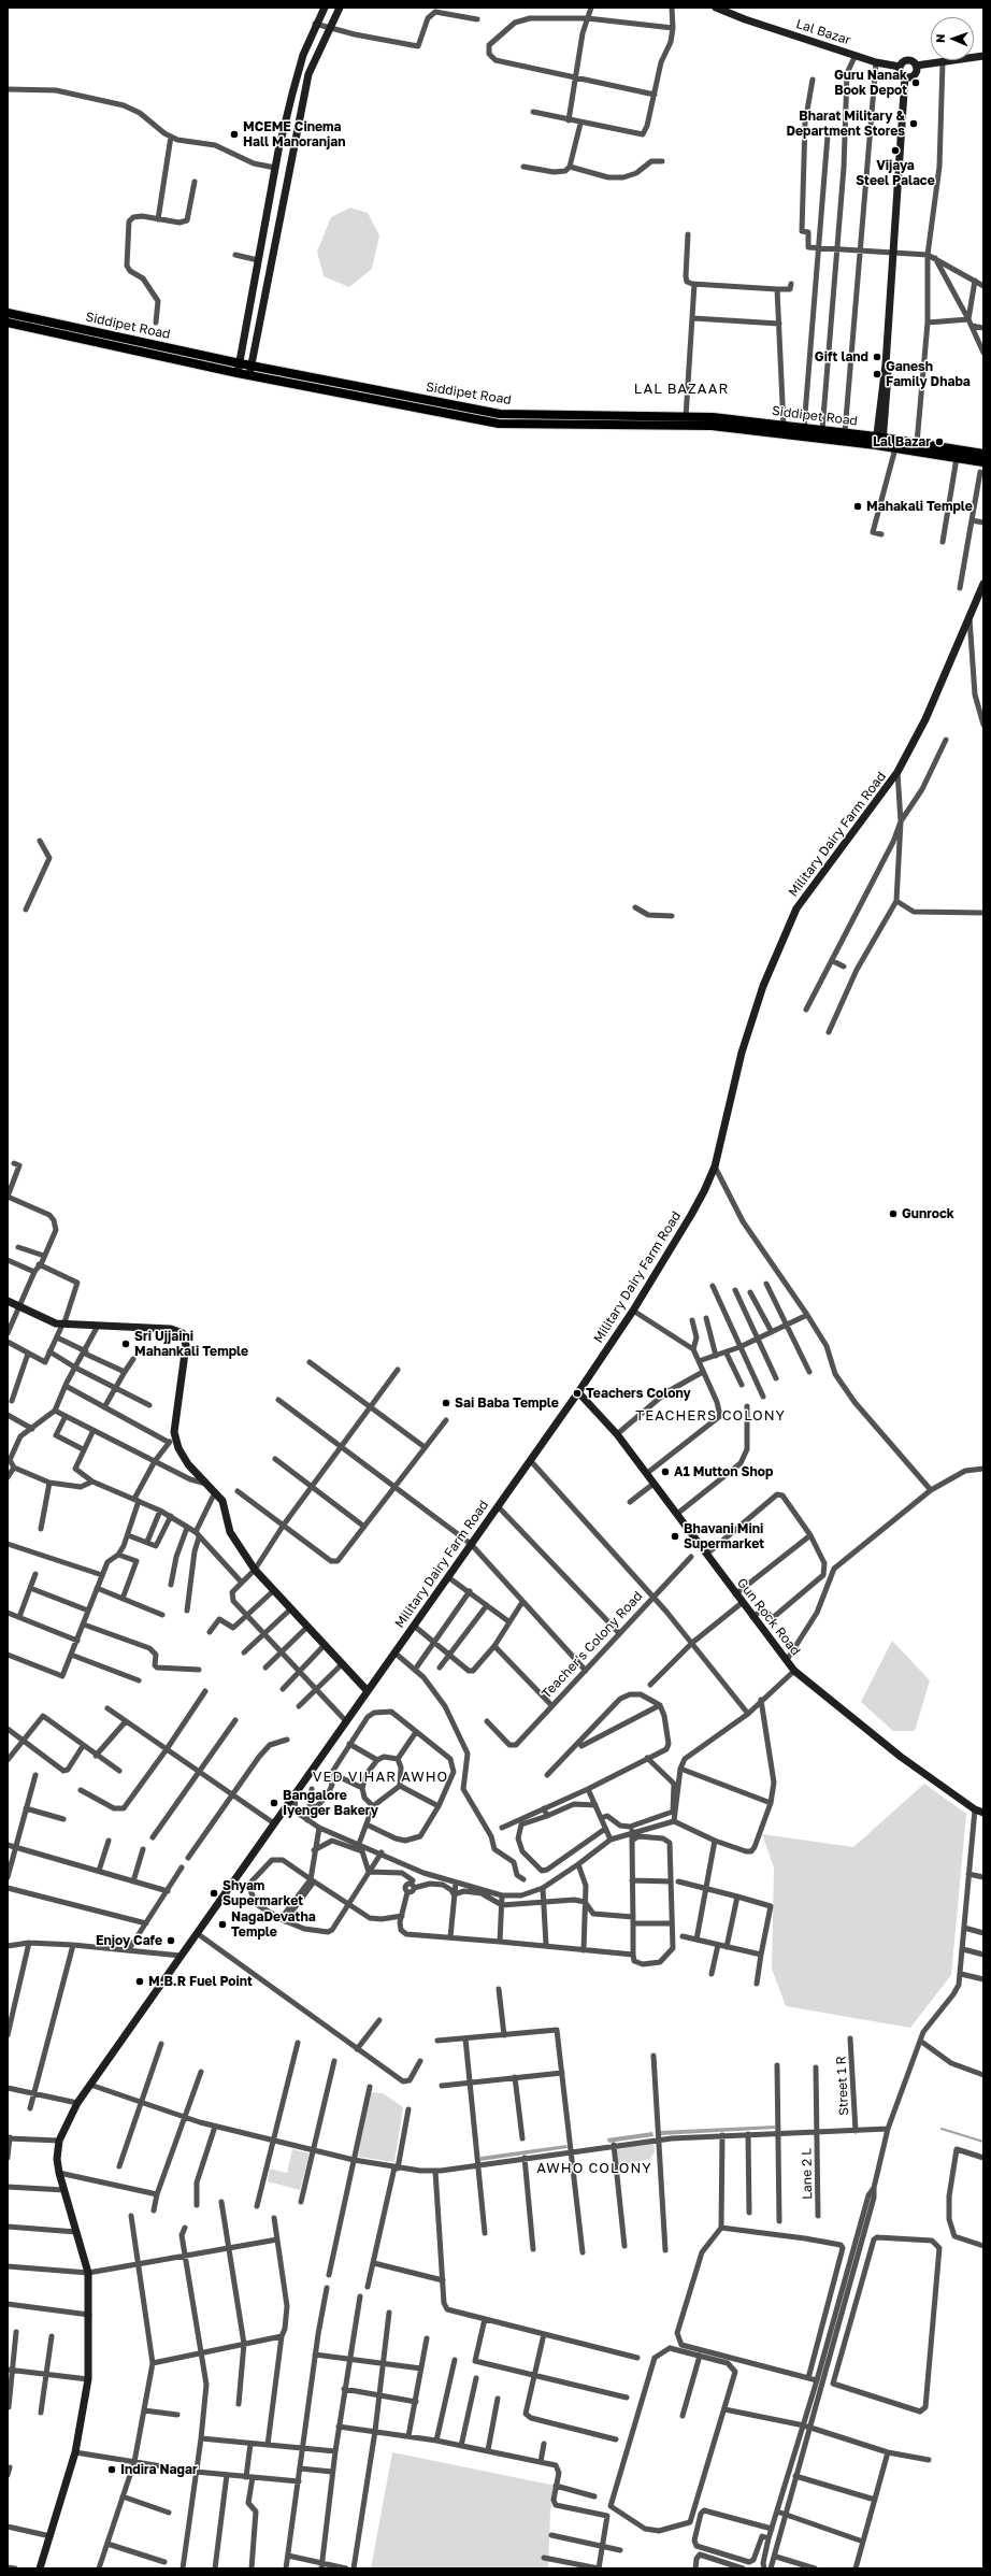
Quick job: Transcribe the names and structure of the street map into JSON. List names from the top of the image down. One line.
{"streets":{"main road":["Lal Bazar","Siddipet Road","Military Dairy Farm Road","Gun Rock Road"],"street":["Teacher's Colony Road","Street 1 R","Lane 2 L"]},"crossings":[["Military Dairy Farm Road","Gun Rock Road"]],"districts":["LAL BAZAAR","TEACHERS COLONY","VED VIHAR AWHO","AWHO COLONY"],"places":["Guru Nanak Book Depot","Bharat Military & Department Stores","MCEME Cinema Hall Manoranjan","Vijaya Steel Palace","Gift land","Ganesh Family Dhaba","Lal Bazar","Mahakali Temple","Gunrock","Sri Ujjaini Mahankali Temple","Teachers Colony","Sai Baba Temple","A1 Mutton Shop","Bhavani Mini Supermarket","Bangalore Iyenger Bakery","Shyam Supermarket","NagaDevatha Temple","Enjoy Cafe","M.B.R Fuel Point","Indira Nagar"],"north":"left"}
